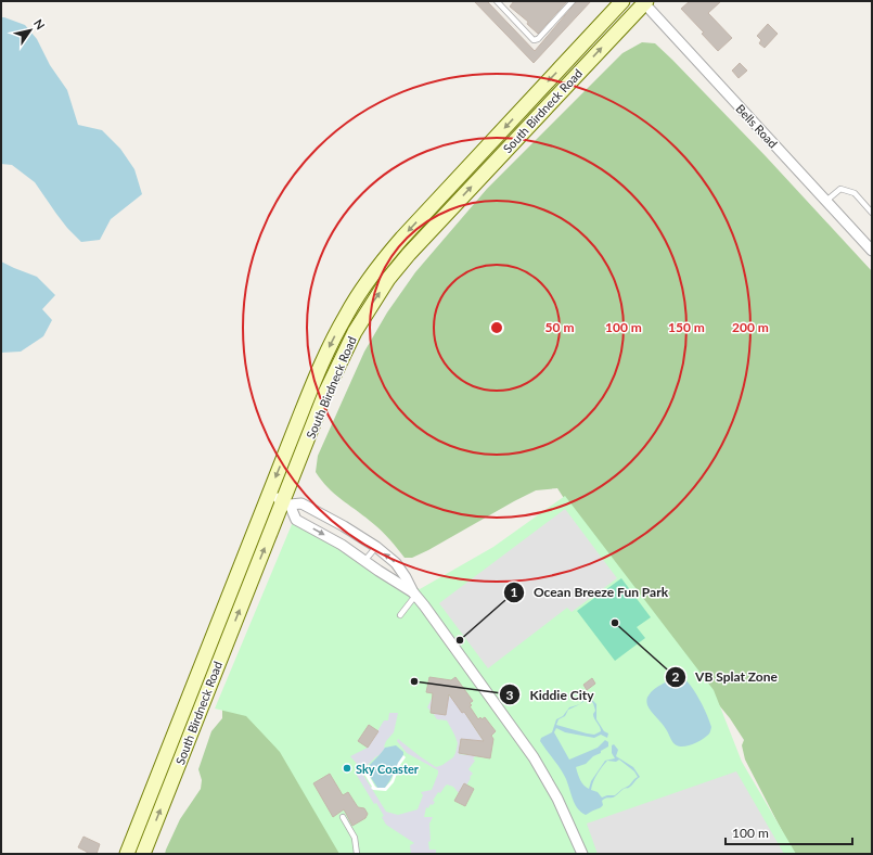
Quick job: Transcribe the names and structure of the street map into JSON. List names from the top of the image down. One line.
{"streets":{"main road":["South Birdneck Road"],"street":["Bells Road"]},"crossings":[["South Birdneck Road","Bells Road"]],"places":["VB Splat Zone","Ocean Breeze Fun Park","Kiddie City","Sky Coaster"],"scale_bar":"100 m","north":"top right","rings":["50 m","100 m","150 m","200 m"]}
